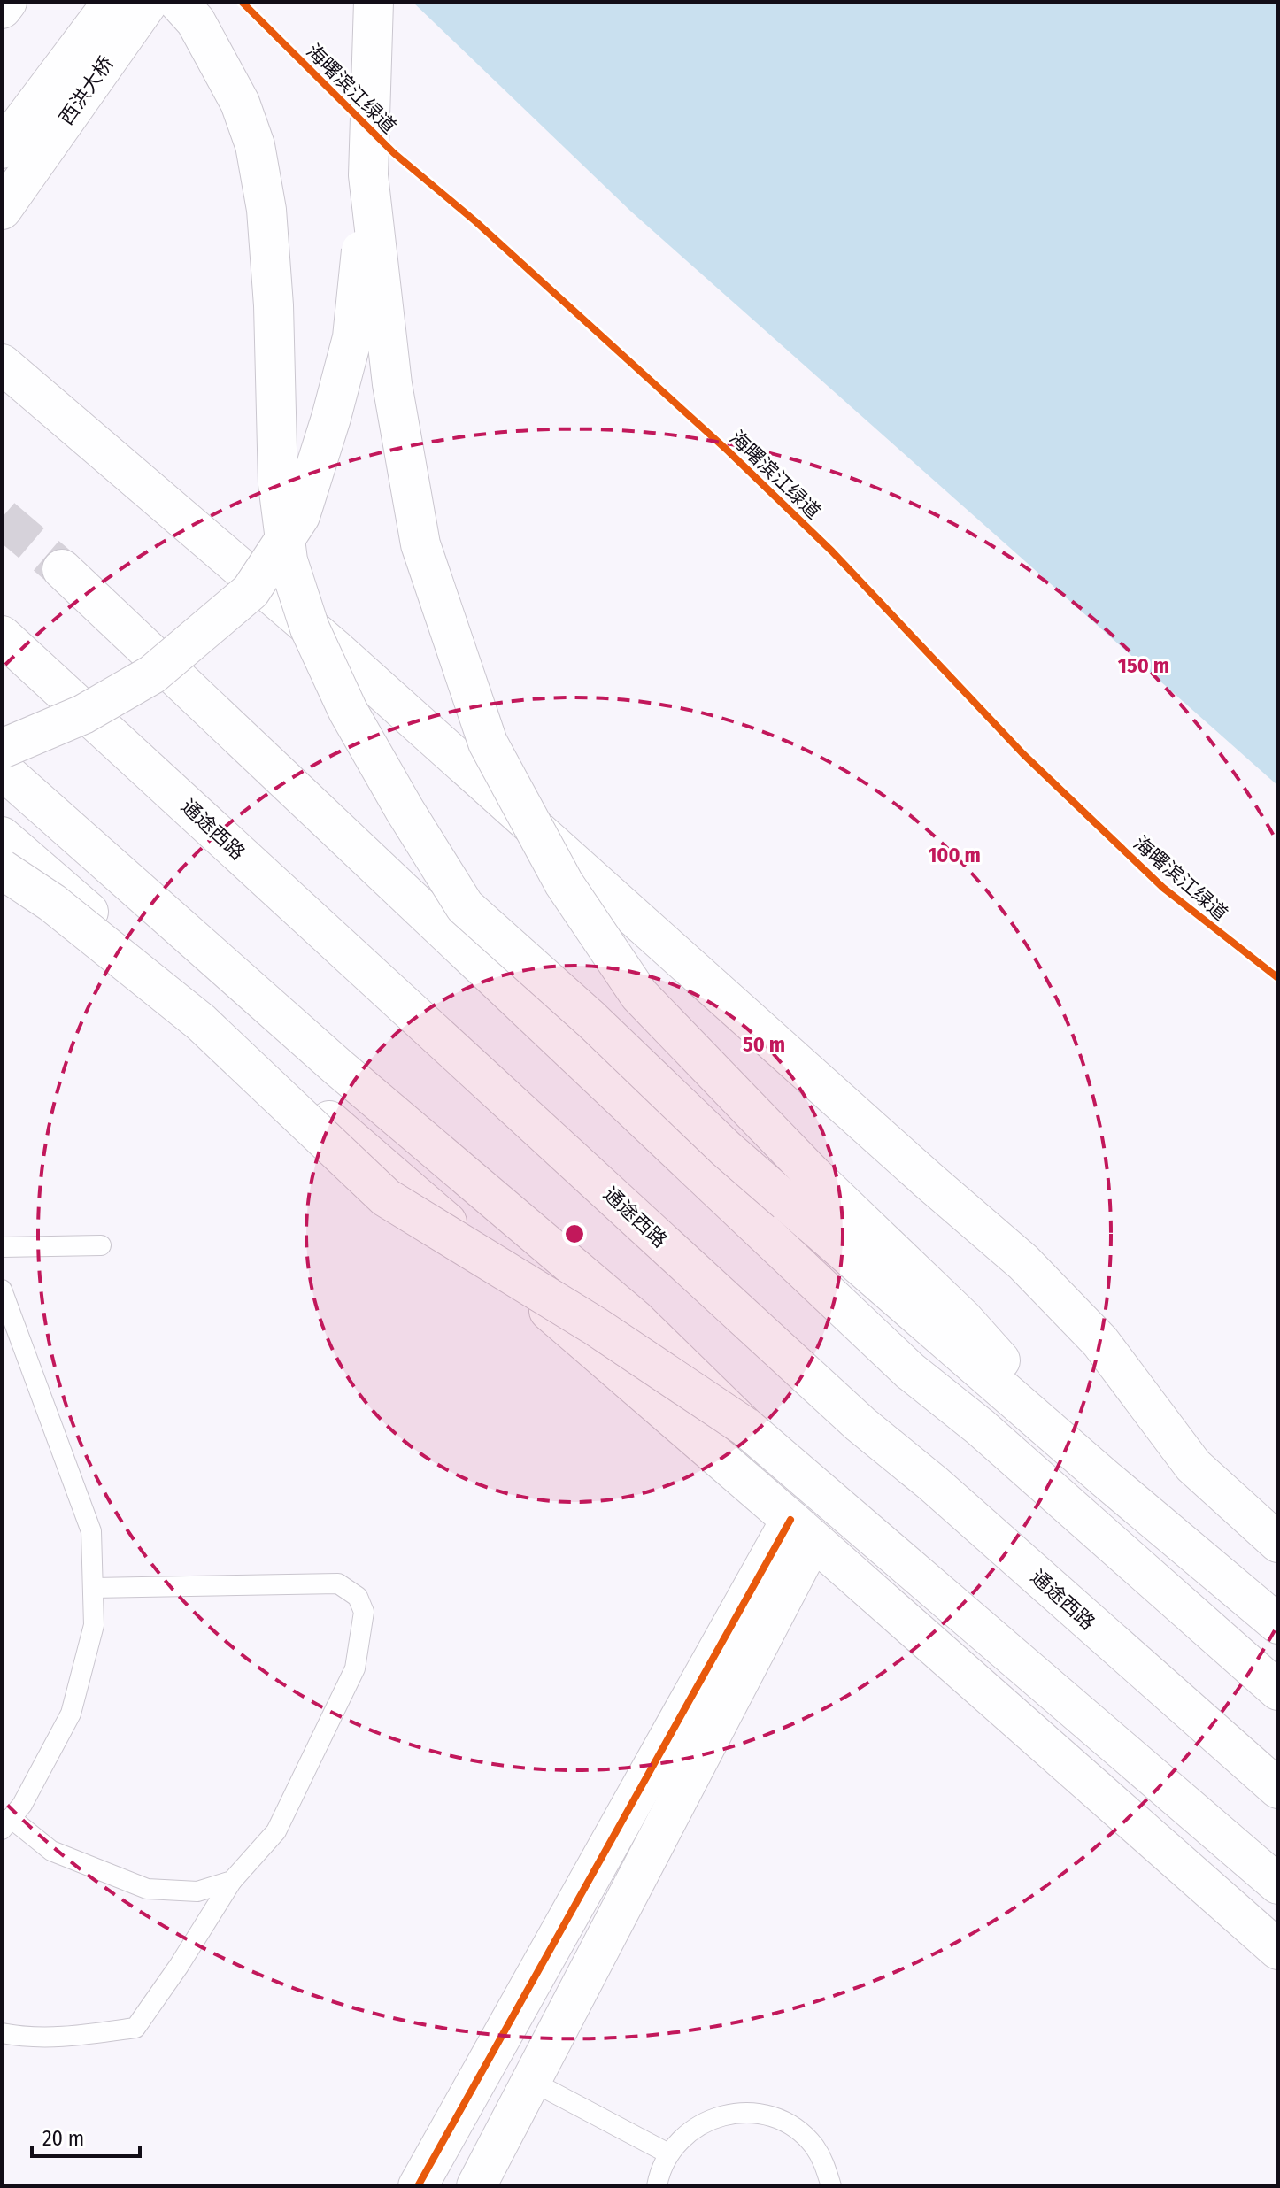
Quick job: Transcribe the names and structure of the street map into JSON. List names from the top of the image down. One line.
{"streets":{"main road":["西洪大桥","通途西路"],"cycle path":["海曙滨江绿道"]},"scale_bar":"20 m","rings":["150 m","100 m","50 m"]}
